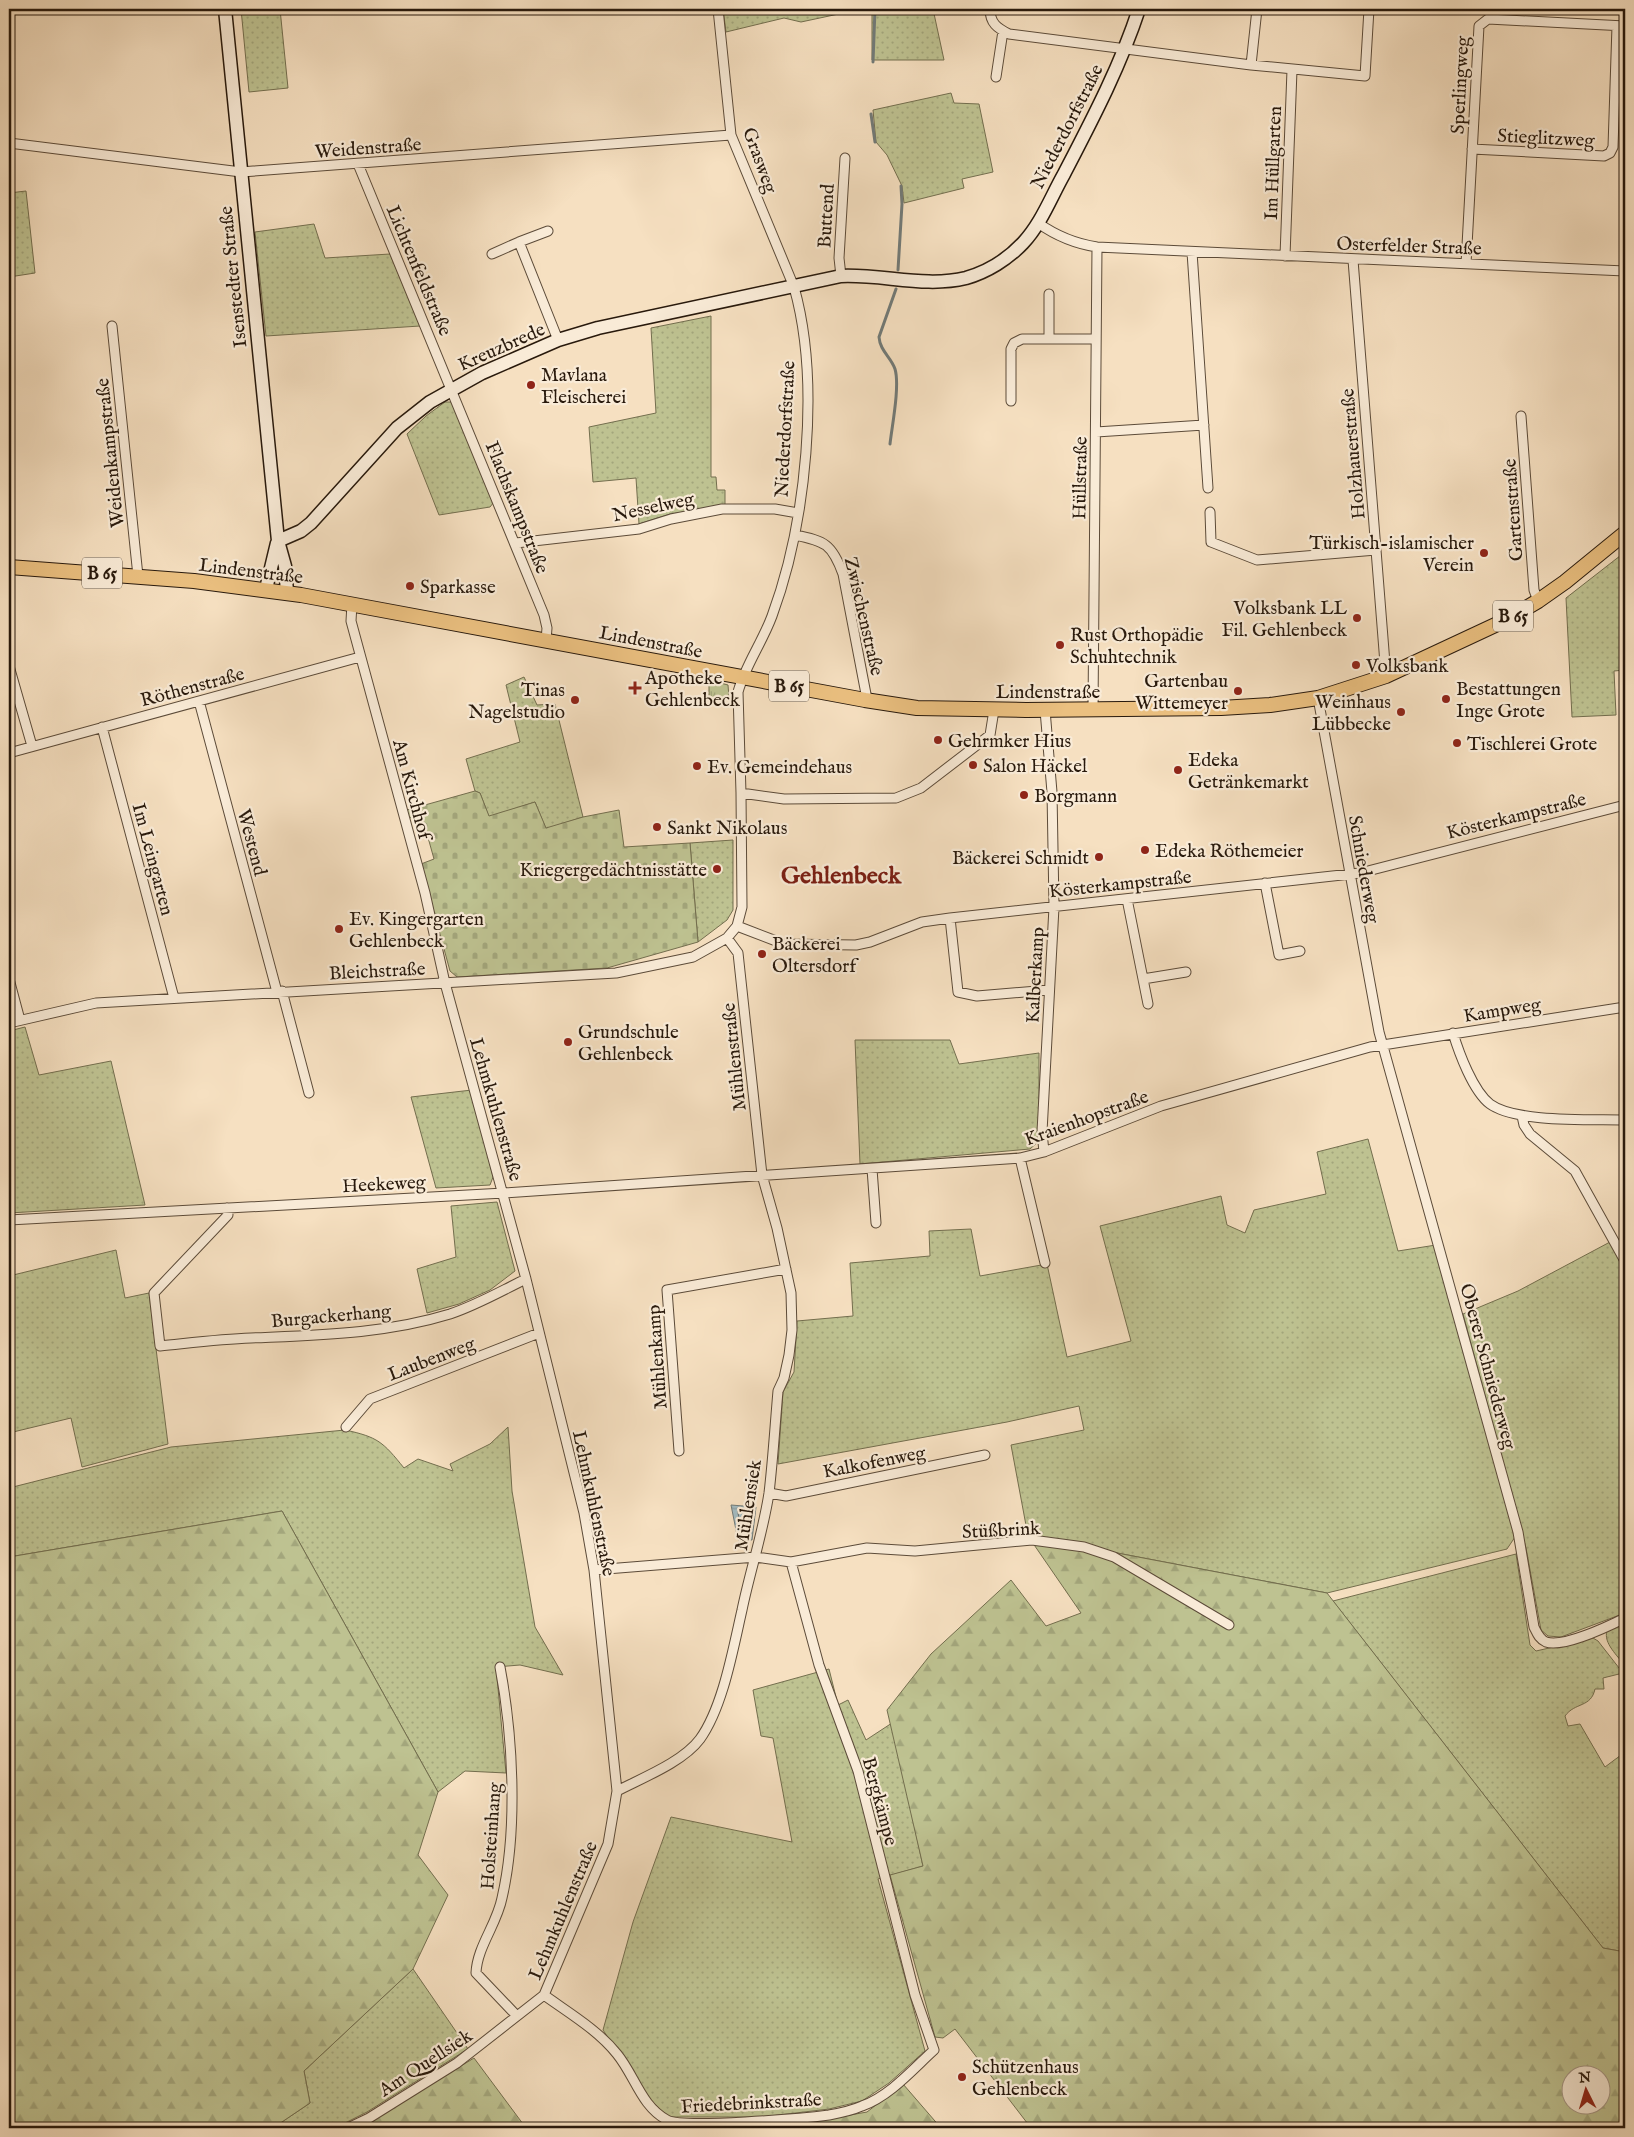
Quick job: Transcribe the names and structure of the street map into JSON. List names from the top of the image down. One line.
{"streets":{"main road":["Niederdorfstraße","Isenstedter Straße","Kreuzbrede","Lindenstraße","B 65"],"street":["Sperlingweg","Stieglitzweg","Weidenstraße","Grasweg","Im Hüllgarten","Buttend","Osterfelder Straße","Lichtenfeldstraße","Weidenkampstraße","Holzhauerstraße","Hüllstraße","Nesselweg","Flachskampstraße","Gartenstraße","Zwischenstraße","Röthenstraße","Am Kirchhof","Kösterkampstraße","Westend","Im Leingarten","Schniederweg","Bleichstraße","Kalberkamp","Kampweg","Mühlenstraße","Lehmkuhlenstraße","Kraienhopstraße","Heekeweg","Burgackerhang","Mühlenkamp","Laubenweg","Oberer Schniederweg","Kalkofenweg","Mühlensiek","Stüßbrink","Bergkämpe","Holsteinhang","Am Quellsiek","Friedebrinkstraße"]},"crossings":[["Sperlingweg","Stieglitzweg"],["Sperlingweg","Osterfelder Straße"],["Niederdorfstraße","Grasweg"],["Niederdorfstraße","Buttend"],["Niederdorfstraße","Osterfelder Straße"],["Niederdorfstraße","Kreuzbrede"],["Niederdorfstraße","Nesselweg"],["Niederdorfstraße","Lindenstraße"],["Niederdorfstraße","Zwischenstraße"],["Weidenstraße","Grasweg"],["Weidenstraße","Lichtenfeldstraße"],["Weidenstraße","Isenstedter Straße"],["Grasweg","Kreuzbrede"],["Im Hüllgarten","Osterfelder Straße"],["Osterfelder Straße","Holzhauerstraße"],["Osterfelder Straße","Hüllstraße"],["Lichtenfeldstraße","Kreuzbrede"],["Lichtenfeldstraße","Flachskampstraße"],["Isenstedter Straße","Kreuzbrede"],["Isenstedter Straße","Lindenstraße"],["Kreuzbrede","Flachskampstraße"],["Weidenkampstraße","Lindenstraße"],["Holzhauerstraße","Lindenstraße"],["Holzhauerstraße","B 65"],["Hüllstraße","Lindenstraße"],["Nesselweg","Flachskampstraße"],["Flachskampstraße","Lindenstraße"],["Gartenstraße","B 65"],["Lindenstraße","B 65"],["Lindenstraße","Zwischenstraße"],["Lindenstraße","Am Kirchhof"],["Lindenstraße","Schniederweg"],["Lindenstraße","Kalberkamp"],["Röthenstraße","Am Kirchhof"],["Röthenstraße","Westend"],["Röthenstraße","Im Leingarten"],["Am Kirchhof","Bleichstraße"],["Am Kirchhof","Lehmkuhlenstraße"],["Kösterkampstraße","Schniederweg"],["Kösterkampstraße","Bleichstraße"],["Kösterkampstraße","Kalberkamp"],["Westend","Bleichstraße"],["Im Leingarten","Bleichstraße"],["Schniederweg","Kampweg"],["Schniederweg","Kraienhopstraße"],["Schniederweg","Oberer Schniederweg"],["Bleichstraße","Mühlenstraße"],["Bleichstraße","Lehmkuhlenstraße"],["Kalberkamp","Kraienhopstraße"],["Kampweg","Kraienhopstraße"],["Kampweg","Oberer Schniederweg"],["Mühlenstraße","Kraienhopstraße"],["Mühlenstraße","Heekeweg"],["Mühlenstraße","Mühlensiek"],["Lehmkuhlenstraße","Heekeweg"],["Lehmkuhlenstraße","Burgackerhang"],["Lehmkuhlenstraße","Laubenweg"],["Lehmkuhlenstraße","Mühlensiek"],["Lehmkuhlenstraße","Stüßbrink"],["Lehmkuhlenstraße","Holsteinhang"],["Lehmkuhlenstraße","Am Quellsiek"],["Lehmkuhlenstraße","Friedebrinkstraße"],["Kraienhopstraße","Heekeweg"],["Kraienhopstraße","Oberer Schniederweg"],["Kraienhopstraße","Mühlensiek"],["Heekeweg","Burgackerhang"],["Heekeweg","Mühlensiek"],["Mühlenkamp","Mühlensiek"],["Kalkofenweg","Mühlensiek"],["Mühlensiek","Stüßbrink"],["Stüßbrink","Bergkämpe"],["Bergkämpe","Friedebrinkstraße"],["Holsteinhang","Am Quellsiek"]],"districts":["Gehlenbeck"],"places":{"other":["Mavlana Fleischerei","Türkisch-islamischer Verein","Sparkasse","Volksbank LL Fil. Gehlenbeck","Rust Orthopädie Schuhtechnik","Volksbank","Gartenbau Wittemeyer","Bestattungen Inge Grote","Tinas Nagelstudio","Weinhaus Lübbecke","Gehrmker Hius","Tischlerei Grote","Salon Häckel","Ev. Gemeindehaus","Edeka Getränkemarkt","Borgmann","Sankt Nikolaus","Edeka Röthemeier","Bäckerei Schmidt","Kriegergedächtnisstätte","Ev. Kingergarten Gehlenbeck","Bäckerei Oltersdorf","Grundschule Gehlenbeck","Schützenhaus Gehlenbeck"],"health":["Apotheke Gehlenbeck"]},"north":"top"}
